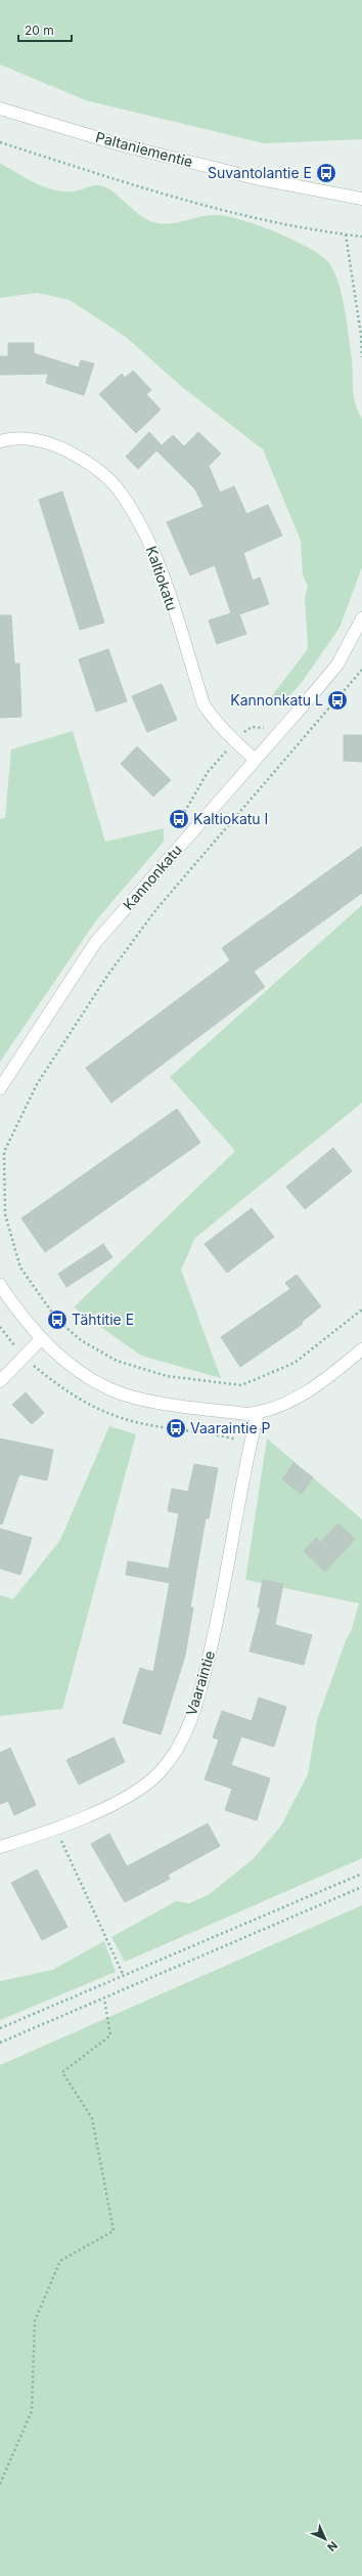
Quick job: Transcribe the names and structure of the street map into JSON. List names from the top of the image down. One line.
{"streets":{"street":["Paltaniementie","Kaltiokatu","Kannonkatu","Vaaraintie"]},"crossings":[["Kaltiokatu","Kannonkatu"]],"places":{"bus stop":["Suvantolantie E","Kannonkatu L","Kaltiokatu I","Tähtitie E","Vaaraintie P"]},"scale_bar":"20 m","north":"bottom right"}
